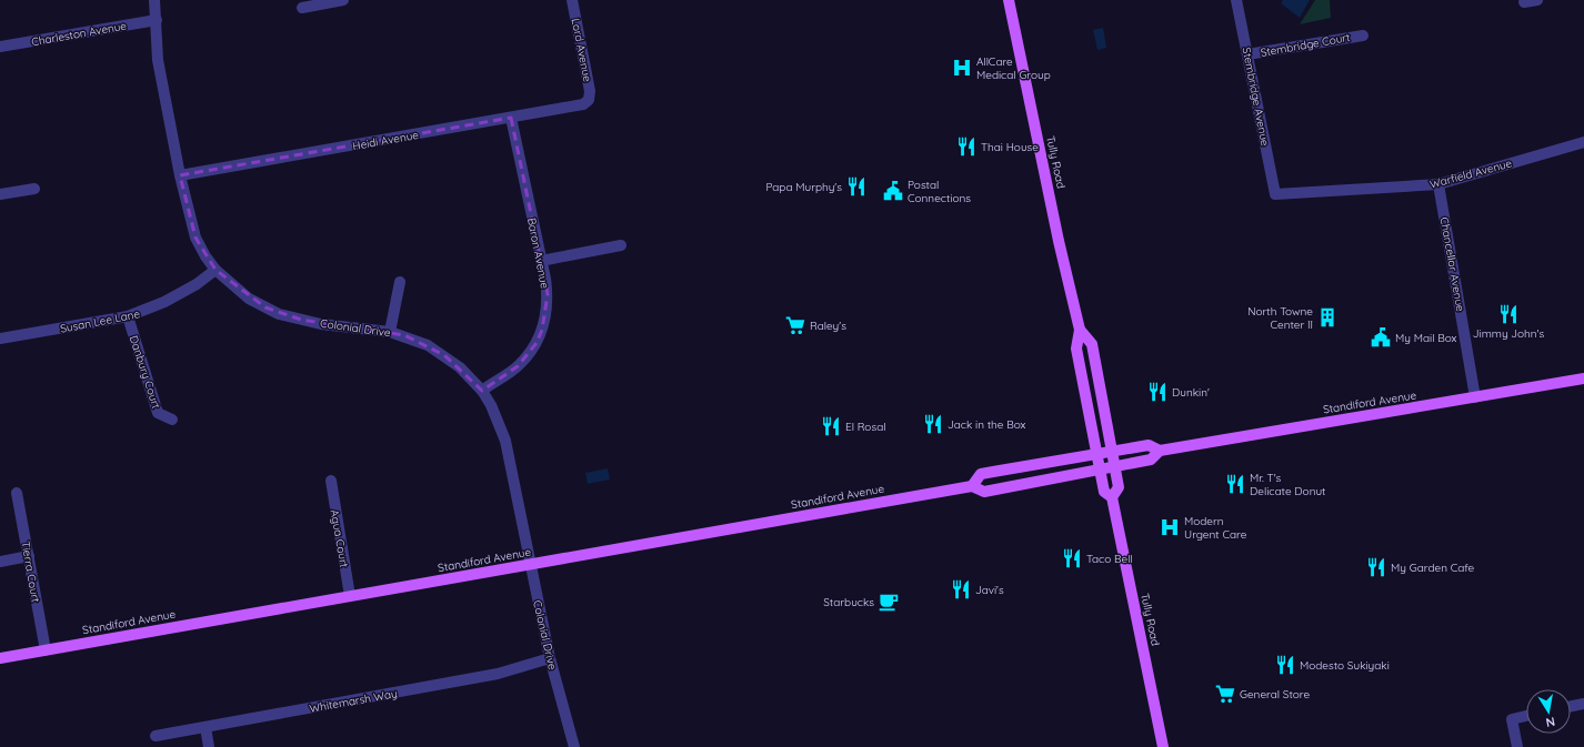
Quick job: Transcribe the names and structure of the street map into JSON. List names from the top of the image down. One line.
{"streets":{"main road":["Tully Road","Standiford Avenue"],"street":["Charleston Avenue","Stembridge Court","Lord Avenue","Stembridge Avenue","Heidi Avenue","Warfield Avenue","Baron Avenue","Chancellor Avenue","Susan Lee Lane","Colonial Drive","Danbury Court","Agua Court","Tierra Court","Whitemarsh Way"]},"crossings":[["Charleston Avenue","Colonial Drive"],["Stembridge Court","Stembridge Avenue"],["Lord Avenue","Heidi Avenue"],["Stembridge Avenue","Warfield Avenue"],["Heidi Avenue","Baron Avenue"],["Heidi Avenue","Colonial Drive"],["Tully Road","Standiford Avenue"],["Warfield Avenue","Chancellor Avenue"],["Baron Avenue","Colonial Drive"],["Chancellor Avenue","Standiford Avenue"],["Susan Lee Lane","Colonial Drive"],["Susan Lee Lane","Danbury Court"],["Colonial Drive","Standiford Avenue"],["Colonial Drive","Whitemarsh Way"],["Standiford Avenue","Agua Court"],["Standiford Avenue","Tierra Court"]],"places":{"hospital":["AllCare Medical Group","Modern Urgent Care"],"restaurant":["Thai House","Papa Murphy's","Jimmy John's","Dunkin'","Jack in the Box","El Rosal","Mr. T's Delicate Donut","Taco Bell","My Garden Cafe","Javi's","Modesto Sukiyaki"],"public building":["Postal Connections","My Mail Box"],"building":["North Towne Center II"],"supermarket":["Raley's","General Store"],"cafe":["Starbucks"]},"north":"bottom"}
